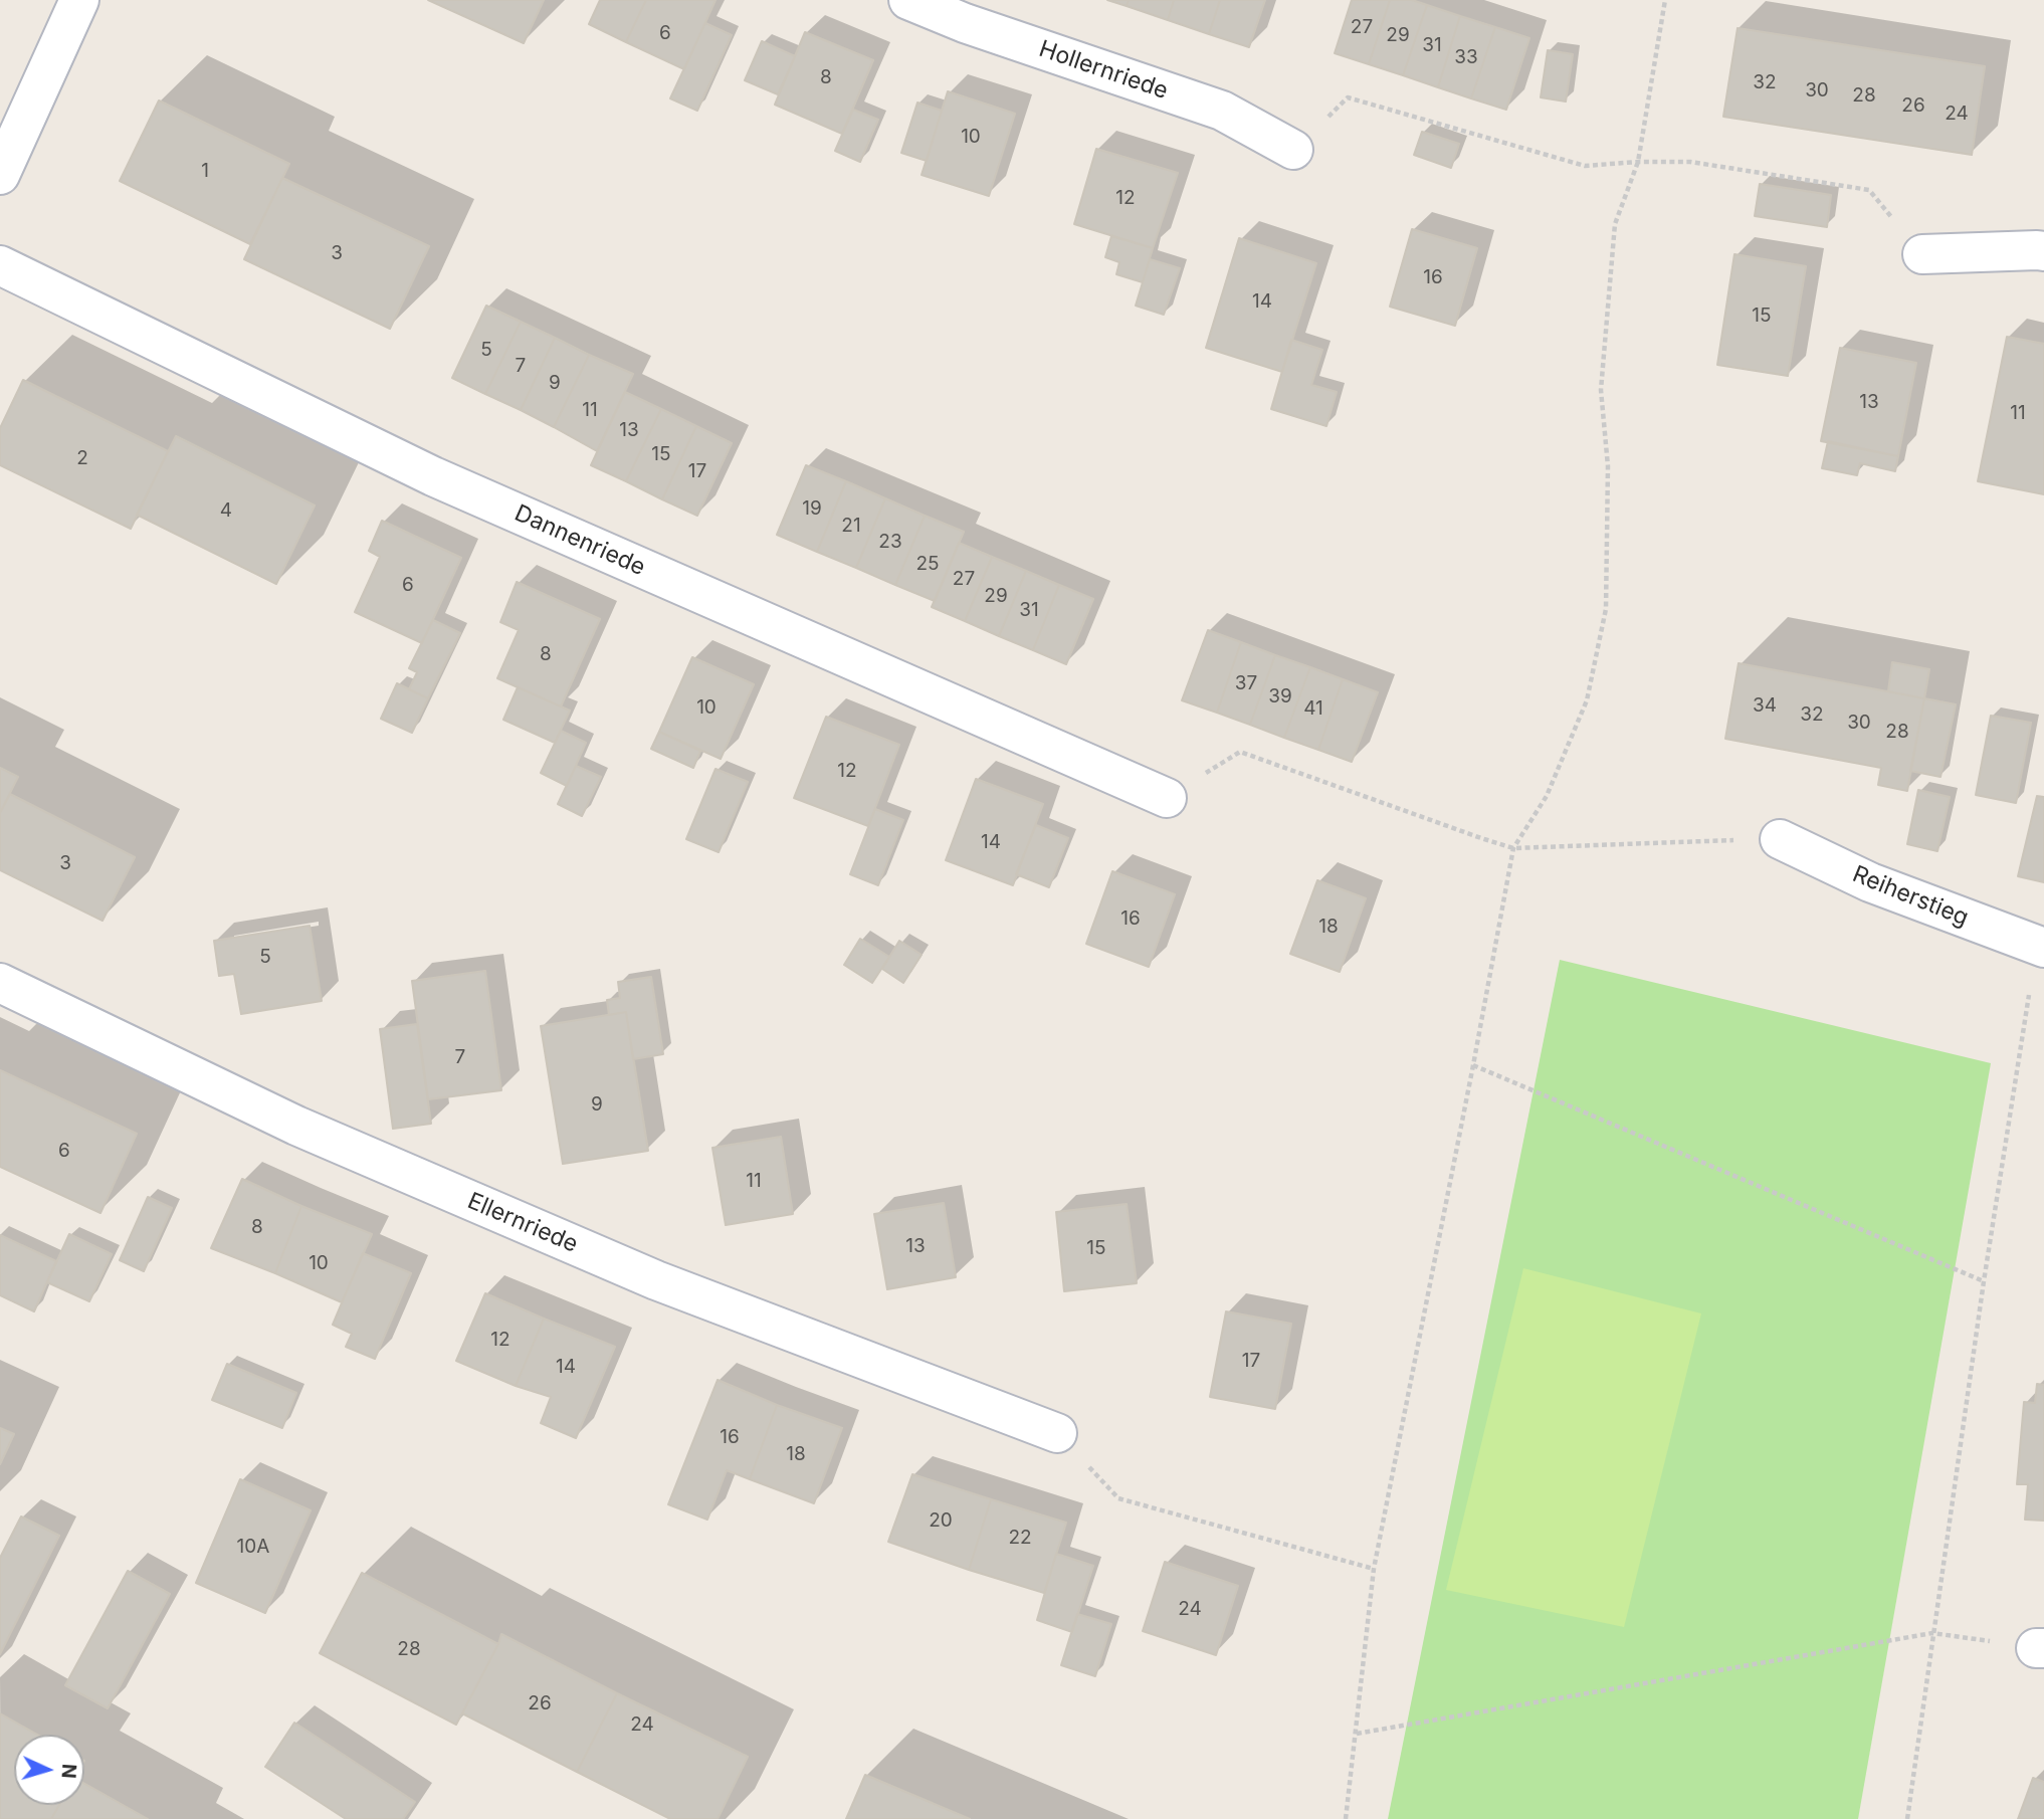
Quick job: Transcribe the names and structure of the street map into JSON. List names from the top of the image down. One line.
{"streets":{"street":["Hollernriede","Dannenriede","Reiherstieg","Ellernriede"]},"house_numbers":["27","6","29","31","33","8","32","30","28","26","24","10","1","12","3","16","14","15","5","7","9","13","11","11","13","15","2","17","19","4","21","23","25","27","6","29","31","8","37","39","34","10","41","32","30","28","12","14","3","16","18","5","7","9","6","11","8","13","15","10","12","17","14","16","18","20","22","10A","24","28","26","24"],"north":"right"}
